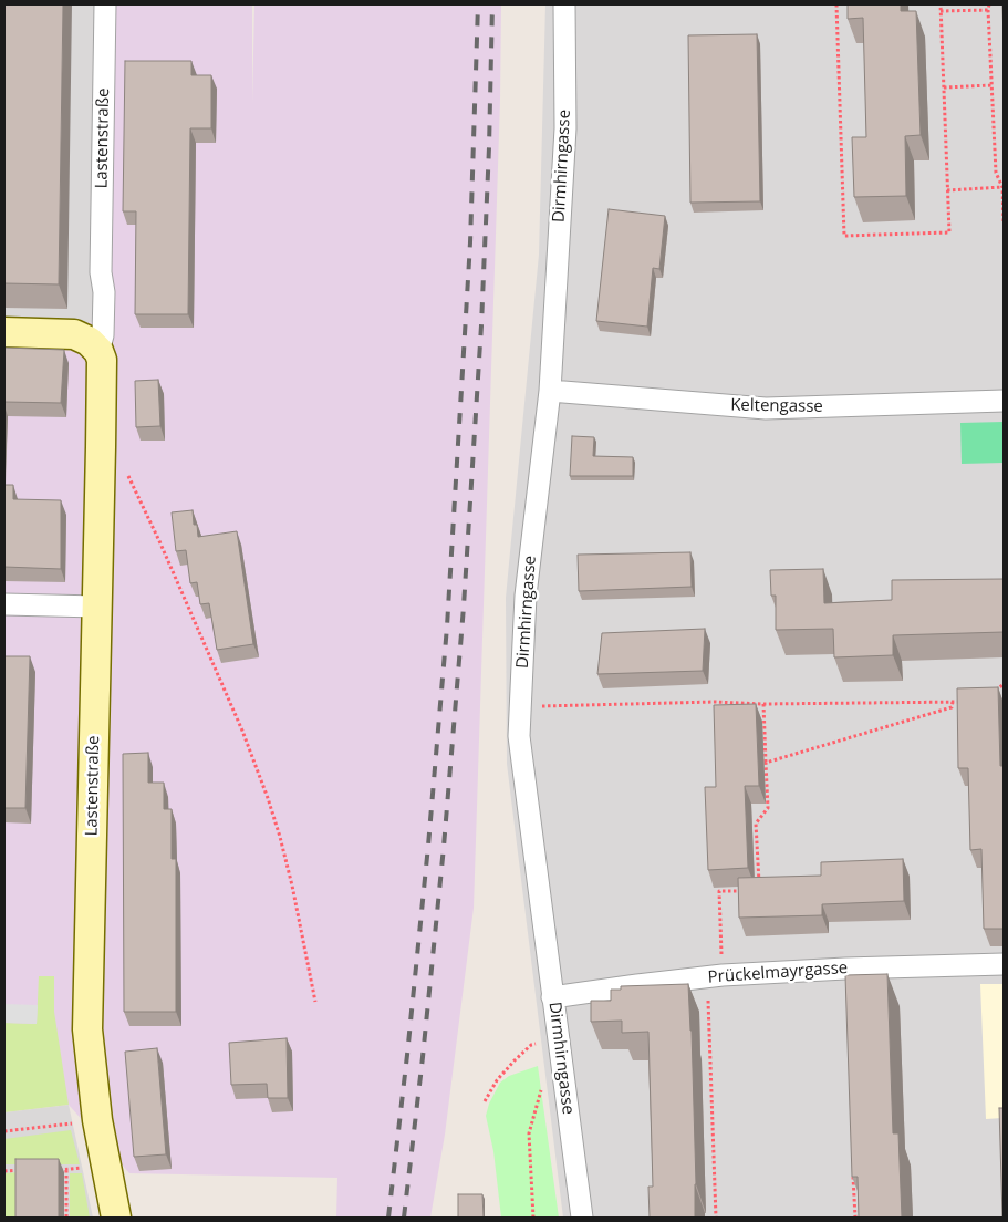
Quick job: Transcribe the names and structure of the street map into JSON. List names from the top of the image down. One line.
{"streets":{"street":["Lastenstraße","Dirmhirngasse","Keltengasse","Prückelmayrgasse"]},"crossings":[["Dirmhirngasse","Keltengasse"],["Dirmhirngasse","Prückelmayrgasse"]]}
